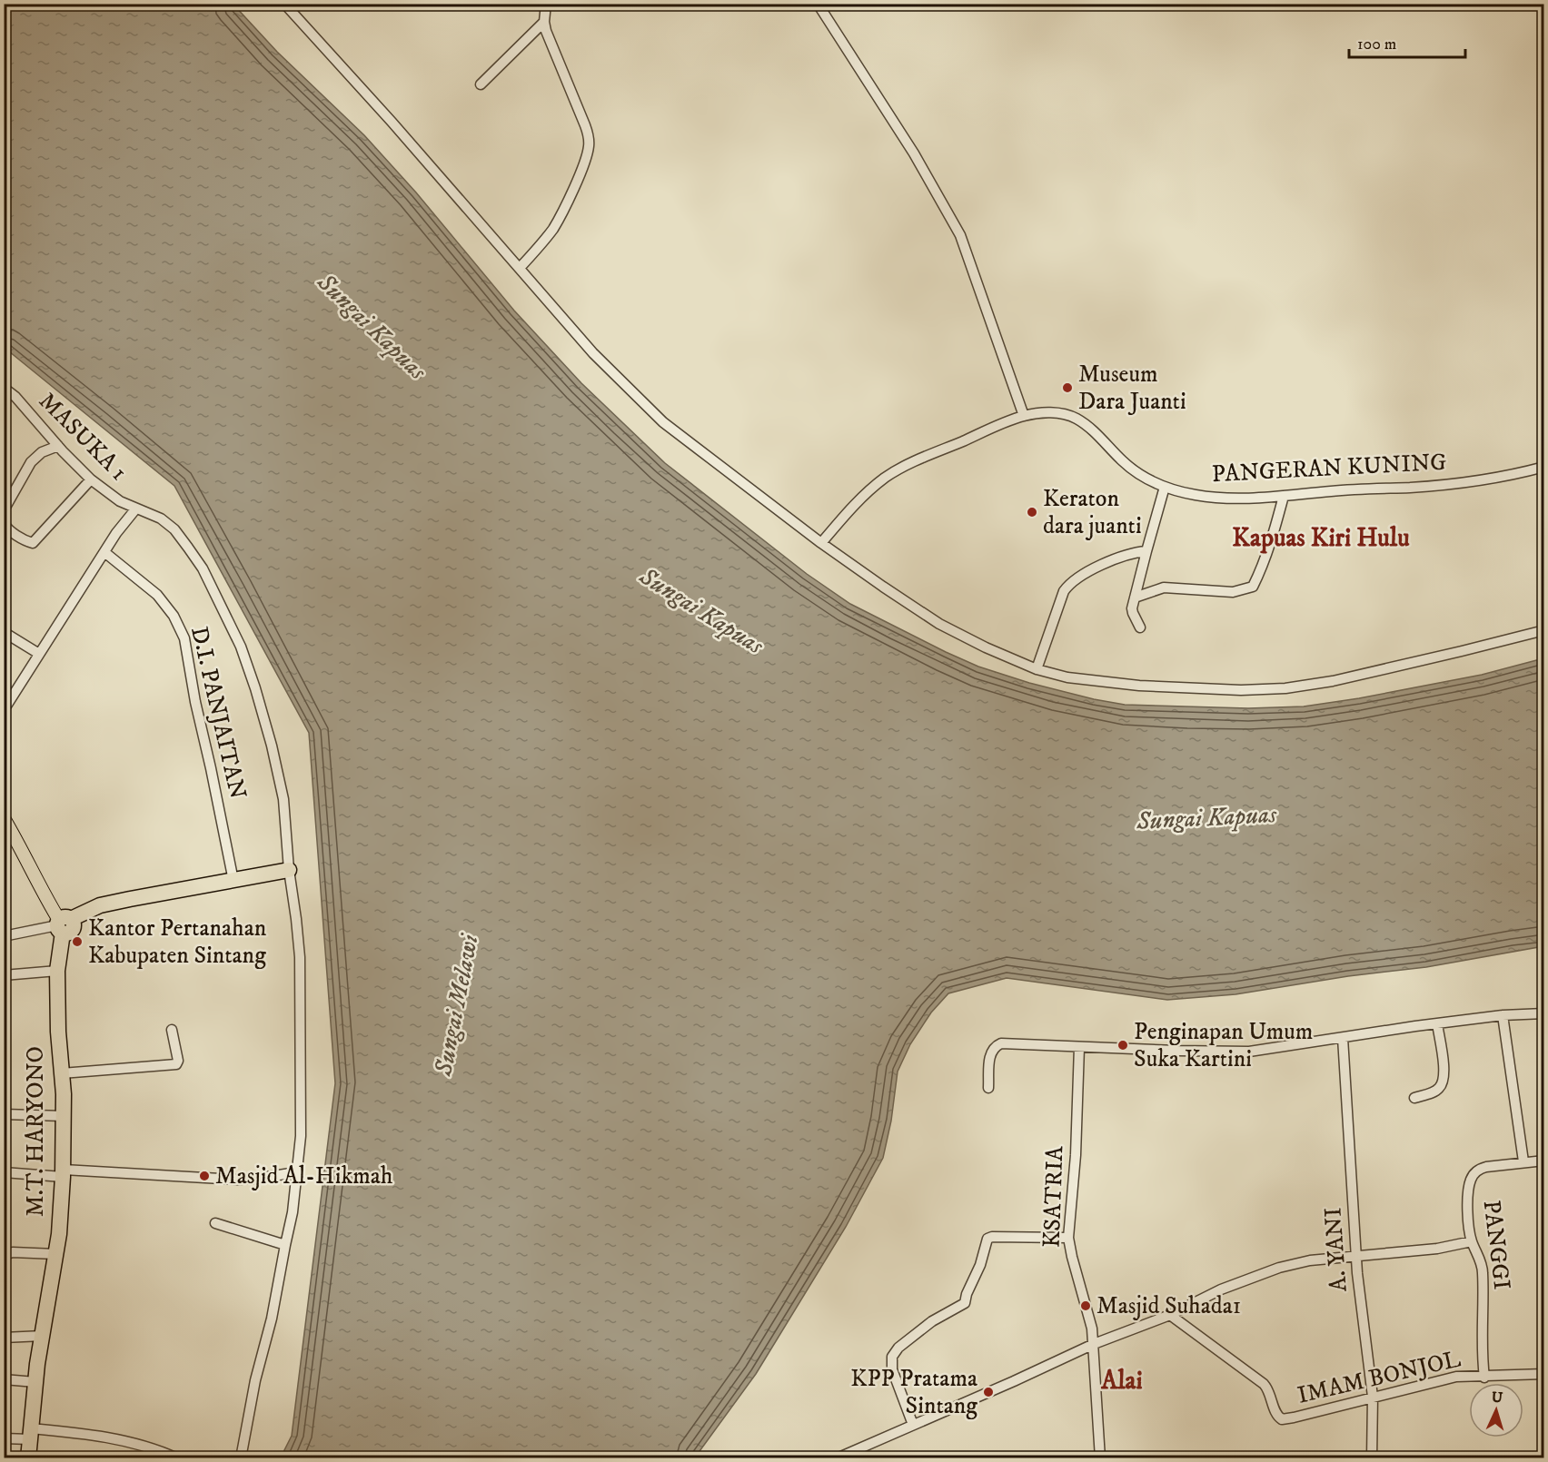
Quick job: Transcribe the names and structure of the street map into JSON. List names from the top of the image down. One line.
{"streets":{"highway":["M.T. HARYONO"],"street":["MASUKA 1","PANGERAN KUNING","D.I. PANJAITAN","KSATRIA","PANGGI","A. YANI","IMAM BONJOL"]},"crossings":[["PANGGI","IMAM BONJOL"],["A. YANI","IMAM BONJOL"]],"districts":["Kapuas Kiri Hulu","Alai"],"water":["Sungai Kapuas","Sungai Melawi"],"places":["Museum Dara Juanti","Keraton dara juanti","Kantor Pertanahan Kabupaten Sintang","Penginapan Umum Suka Kartini","Masjid Al-Hikmah","Masjid Suhada1","KPP Pratama Sintang"],"scale_bar":"100 m","north":"top"}
